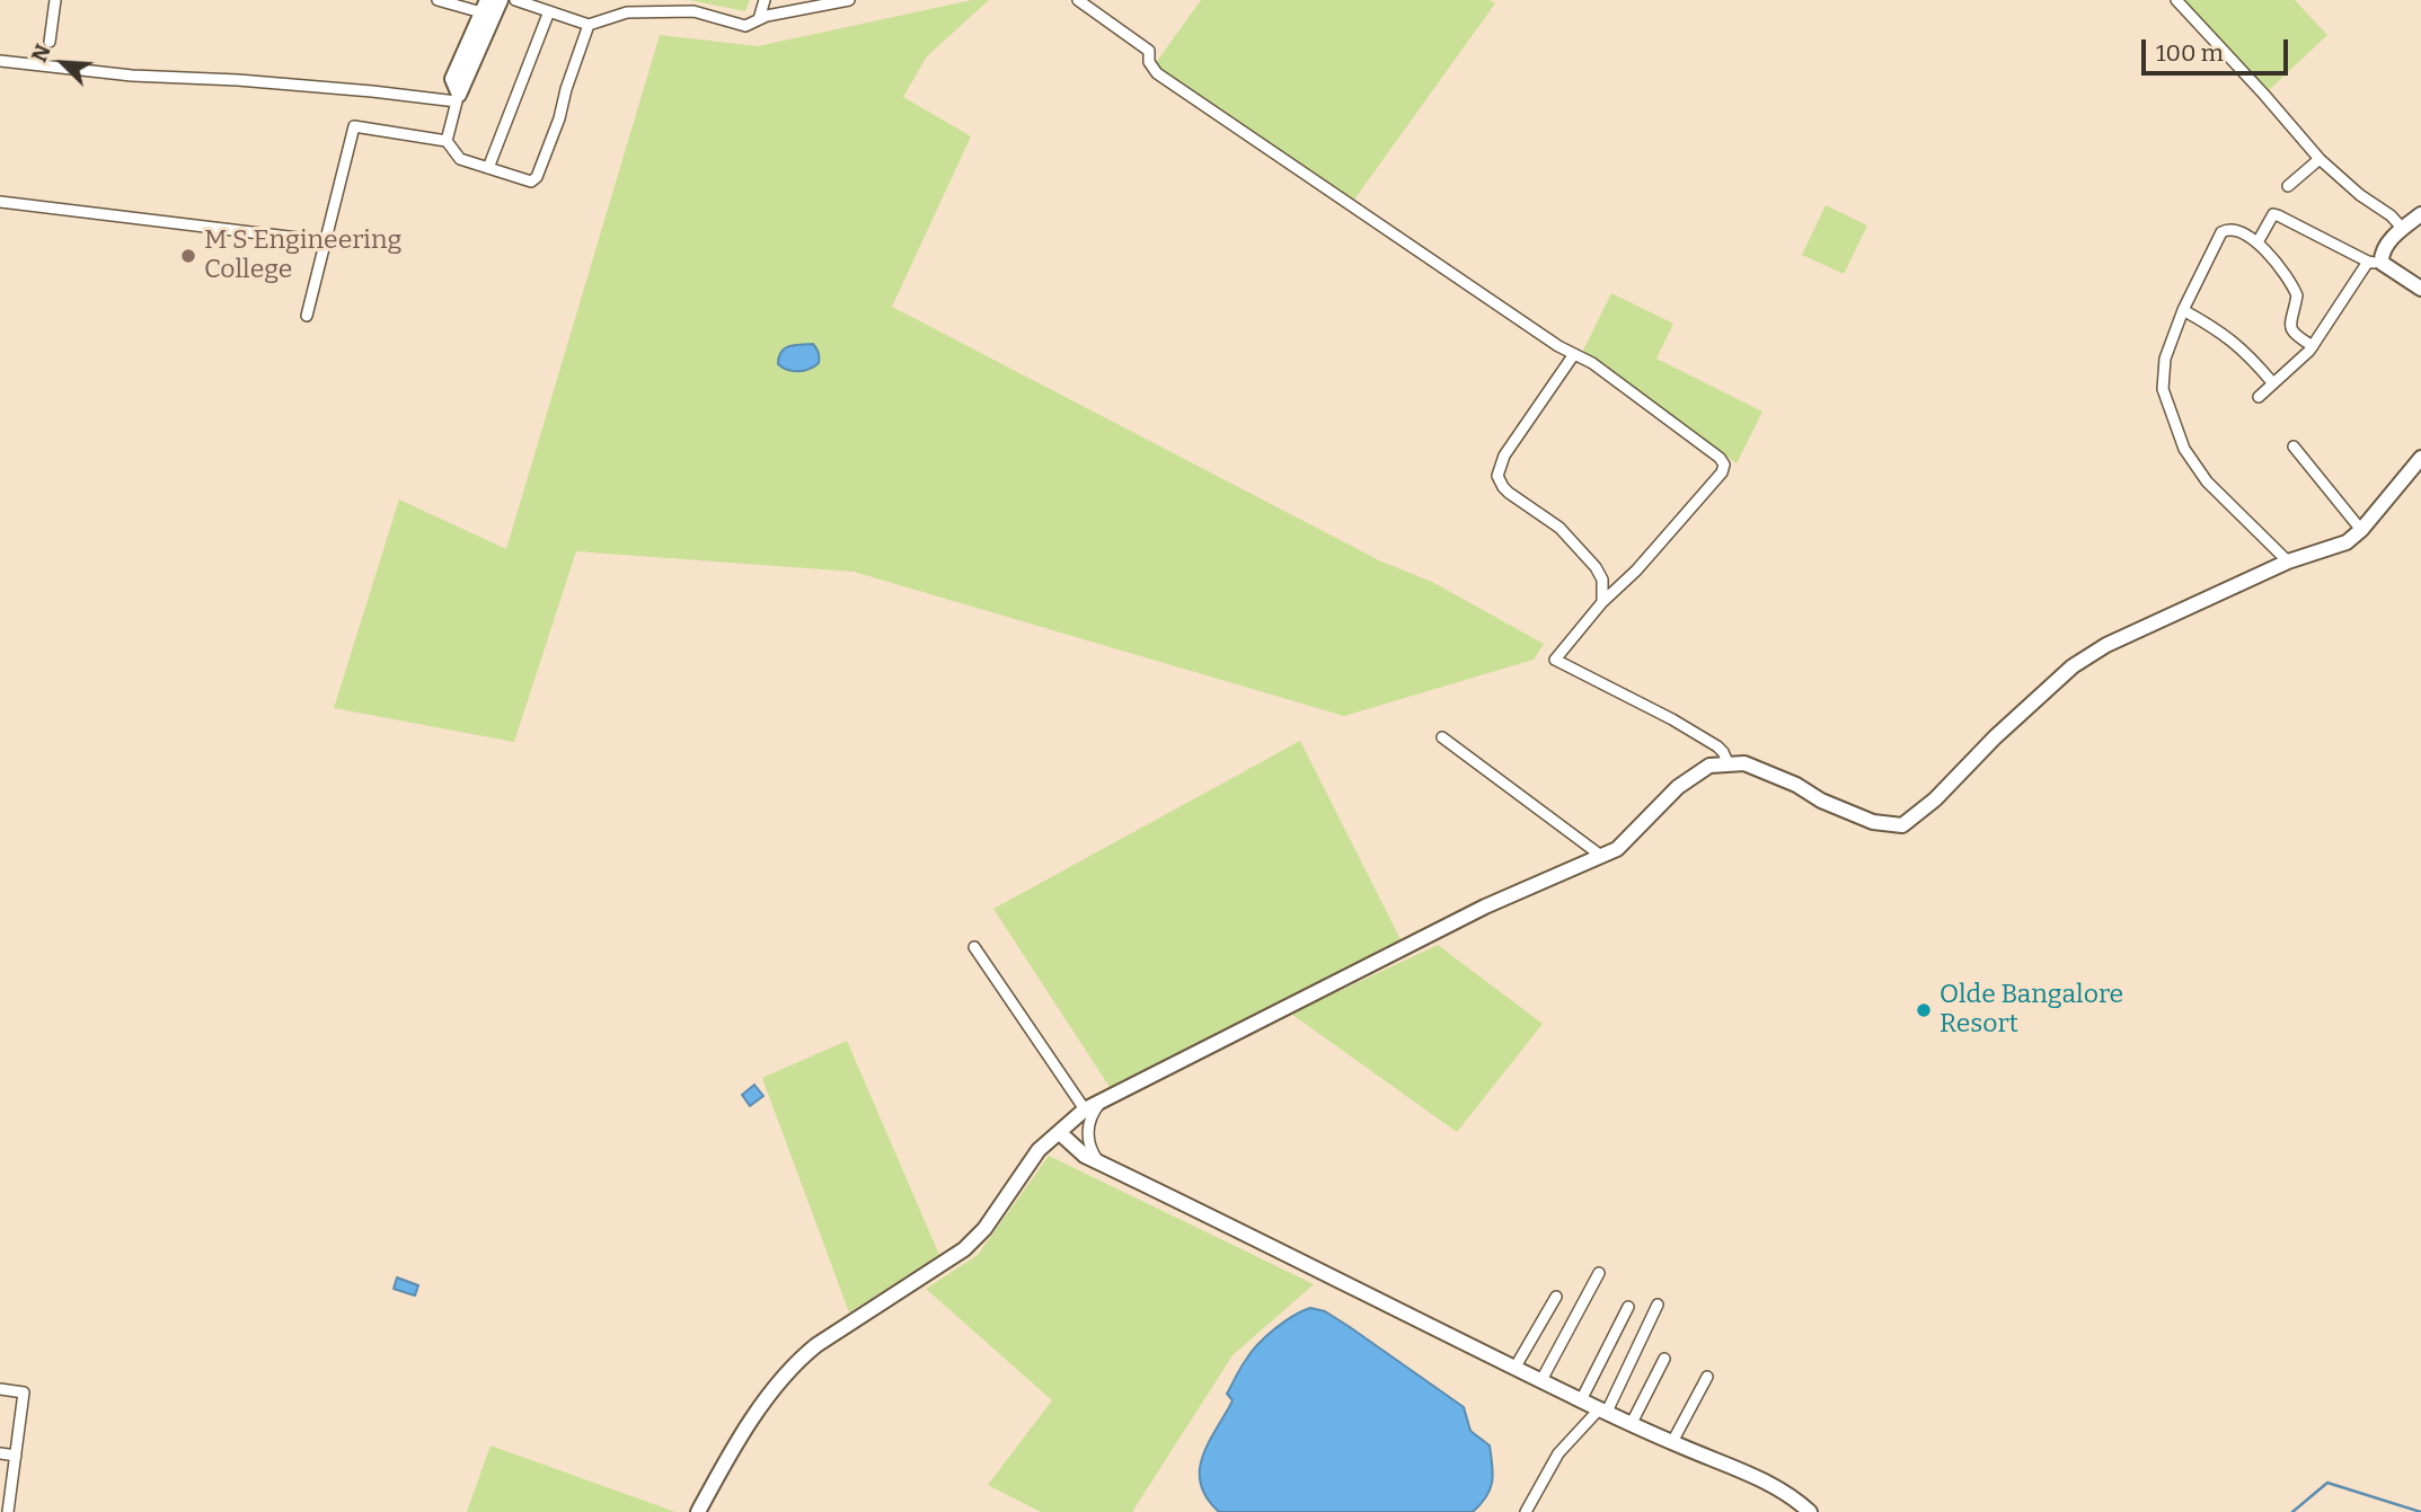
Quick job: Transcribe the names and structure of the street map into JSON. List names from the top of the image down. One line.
{"places":["M S Engineering College","Olde Bangalore Resort"],"scale_bar":"100 m","north":"top left"}
